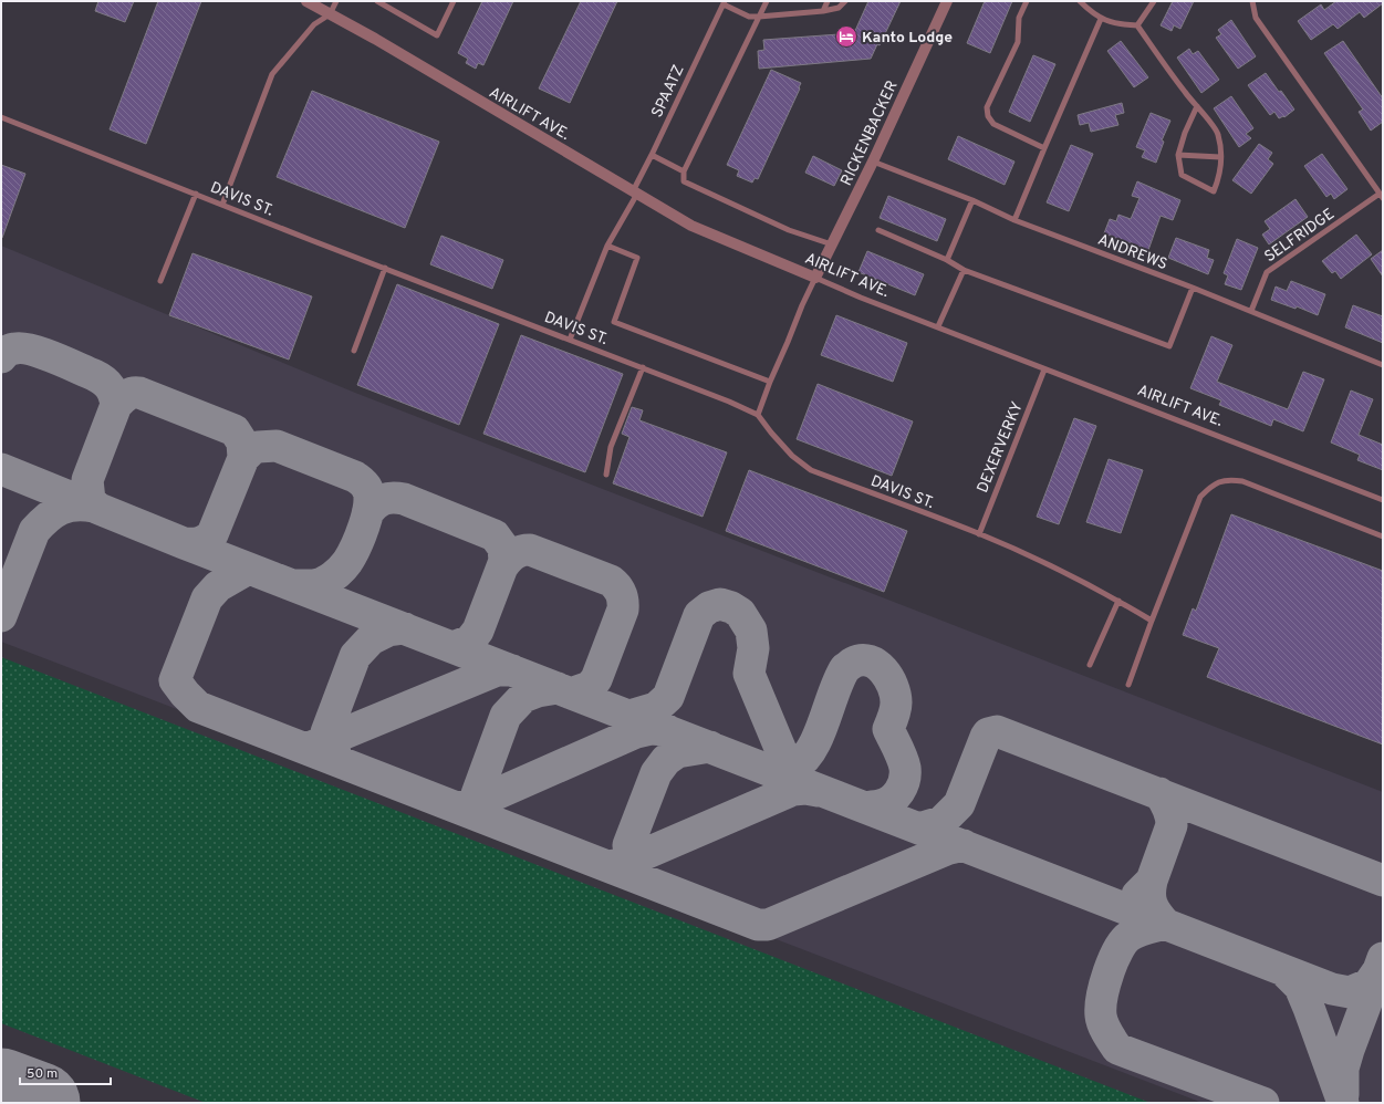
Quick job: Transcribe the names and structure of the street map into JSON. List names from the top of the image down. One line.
{"streets":{"street":["AIRLIFT AVE.","RICKENBACKER"],"lane":["SPAATZ","DAVIS ST.","SELFRIDGE","ANDREWS","DEXERVERKY"]},"crossings":[["SPAATZ","AIRLIFT AVE."],["SPAATZ","DAVIS ST."],["AIRLIFT AVE.","RICKENBACKER"],["AIRLIFT AVE.","DEXERVERKY"],["RICKENBACKER","ANDREWS"],["DAVIS ST.","DEXERVERKY"],["SELFRIDGE","ANDREWS"]],"places":{"hotel":["Kanto Lodge"]},"scale_bar":"50 m"}
